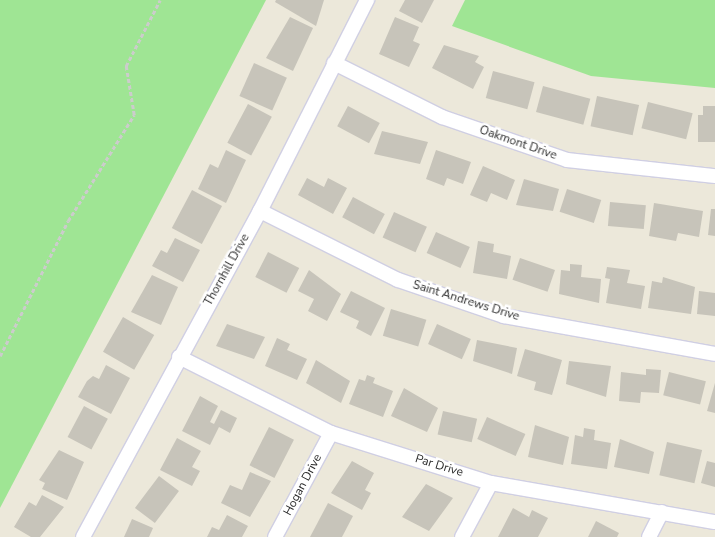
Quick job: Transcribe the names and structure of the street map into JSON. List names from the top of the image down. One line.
{"streets":{"street":["Oakmont Drive","Thornhill Drive","Saint Andrews Drive","Par Drive","Hogan Drive"]},"crossings":[["Oakmont Drive","Thornhill Drive"],["Thornhill Drive","Saint Andrews Drive"],["Thornhill Drive","Par Drive"],["Par Drive","Hogan Drive"]]}
